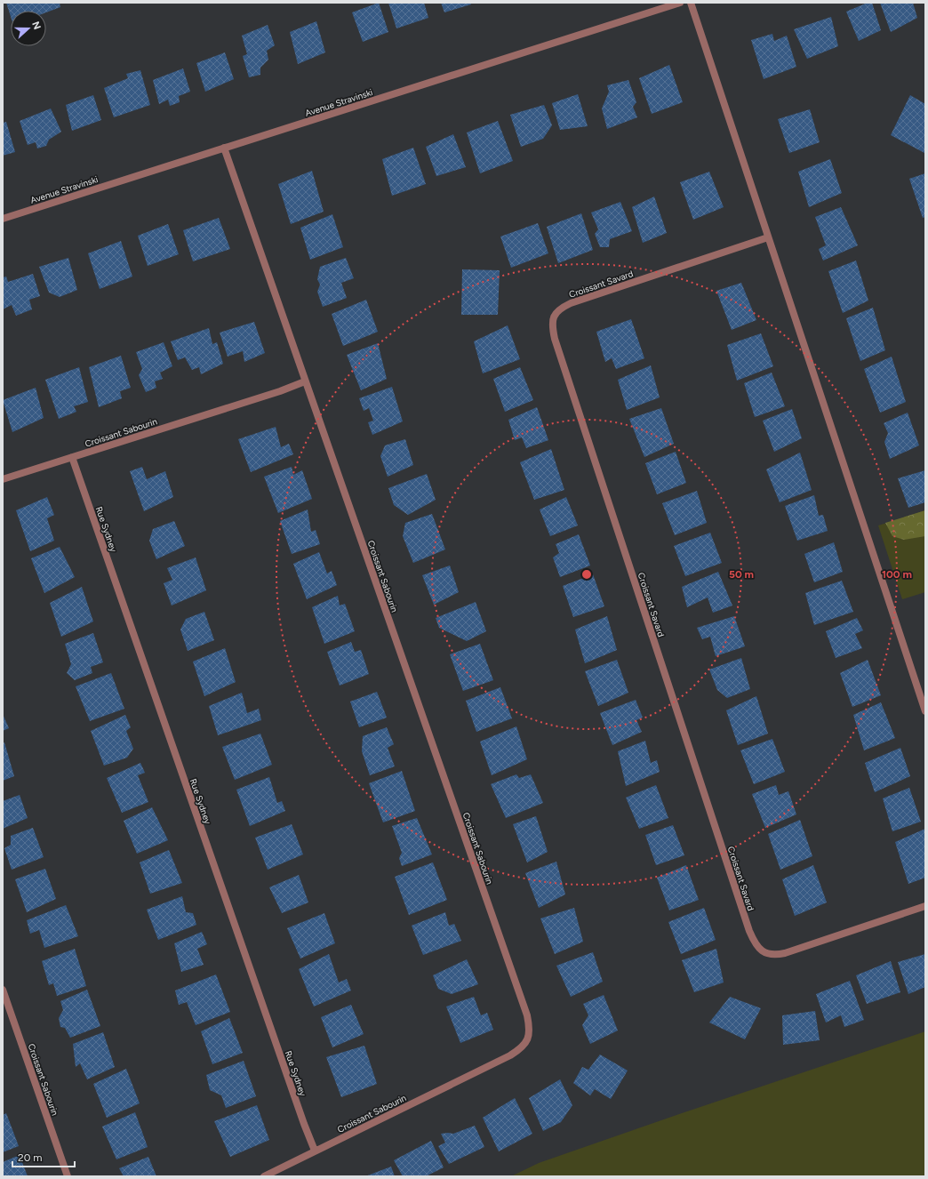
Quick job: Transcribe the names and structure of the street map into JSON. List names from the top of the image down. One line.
{"streets":{"street":["Avenue Stravinski","Croissant Savard","Croissant Sabourin","Rue Sydney"]},"crossings":[["Avenue Stravinski","Croissant Sabourin"],["Croissant Sabourin","Rue Sydney"]],"scale_bar":"20 m","north":"right","rings":["50 m","100 m"]}
